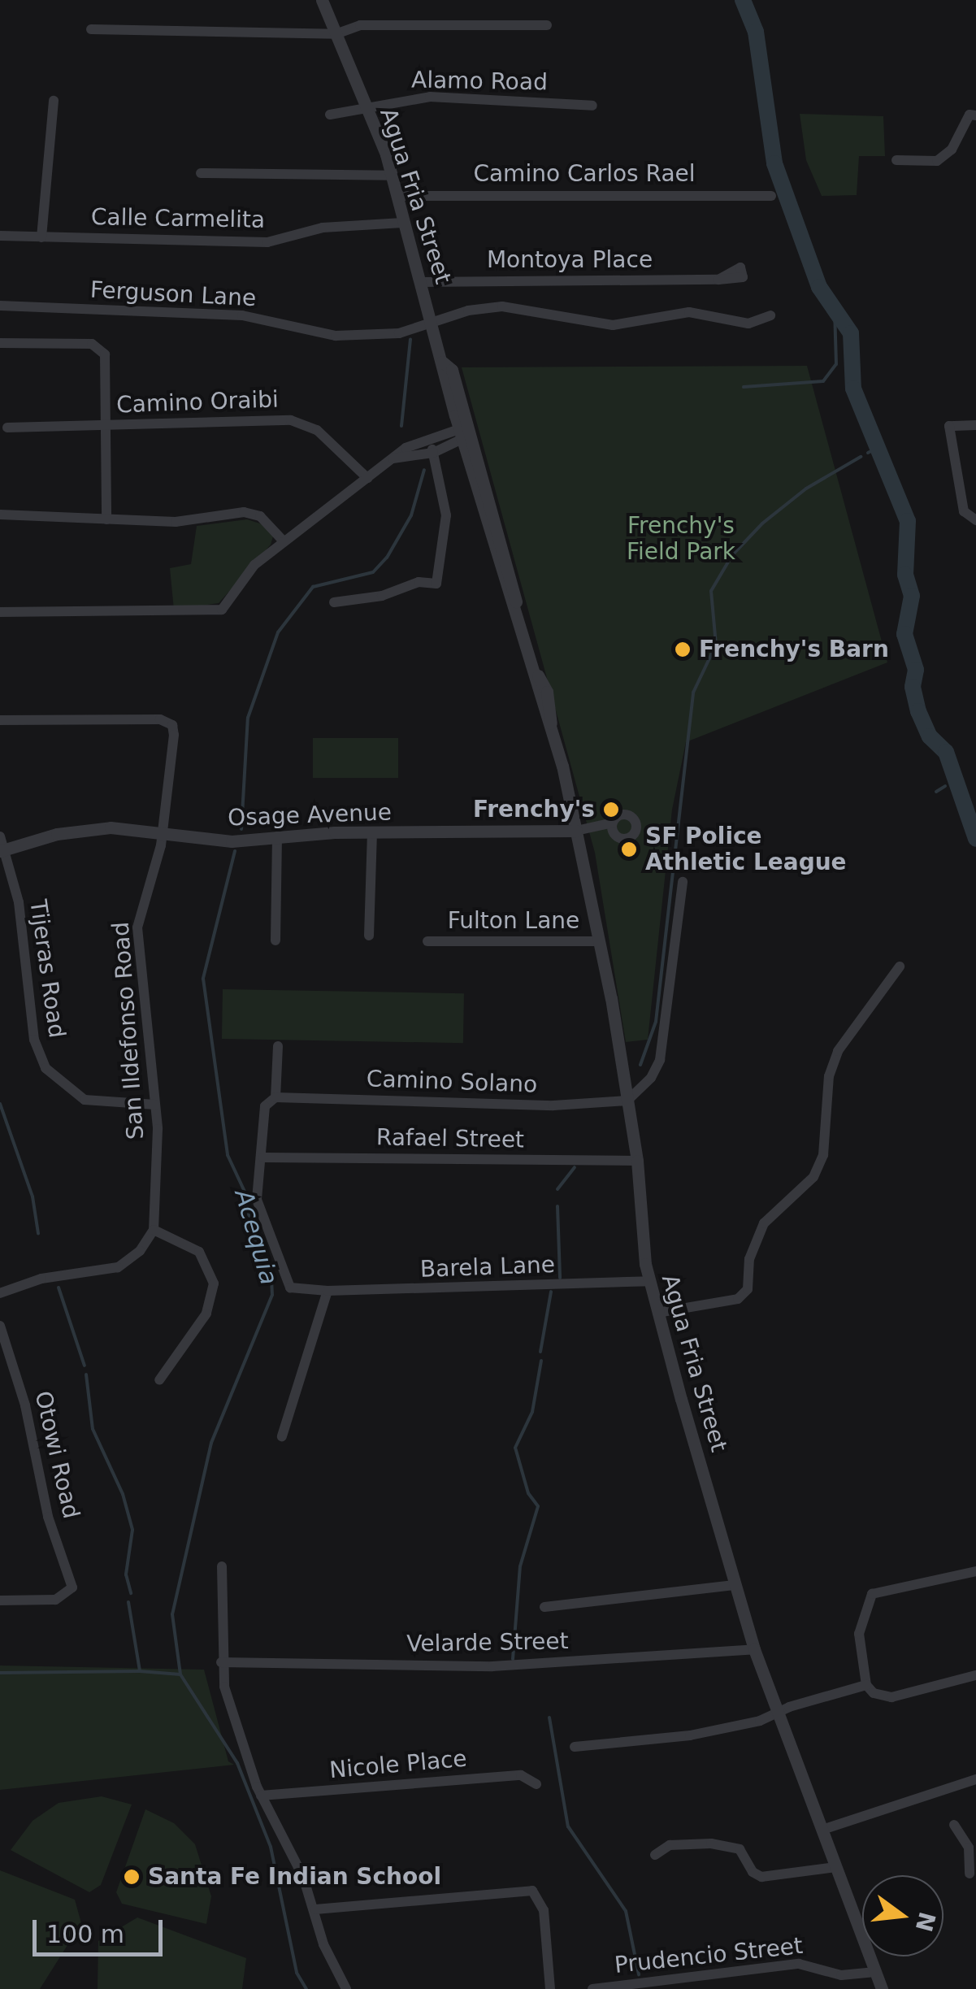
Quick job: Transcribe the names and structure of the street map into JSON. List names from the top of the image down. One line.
{"streets":{"street":["Alamo Road","Camino Carlos Rael","Agua Fria Street","Calle Carmelita","Montoya Place","Ferguson Lane","Camino Oraibi","Osage Avenue","Fulton Lane","Tijeras Road","San Ildefonso Road","Camino Solano","Rafael Street","Barela Lane","Otowi Road","Velarde Street","Nicole Place","Prudencio Street"]},"crossings":[["Alamo Road","Agua Fria Street"],["Camino Carlos Rael","Agua Fria Street"],["Agua Fria Street","Calle Carmelita"],["Agua Fria Street","Montoya Place"],["Agua Fria Street","Ferguson Lane"],["Agua Fria Street","Osage Avenue"],["Agua Fria Street","Fulton Lane"],["Agua Fria Street","Camino Solano"],["Agua Fria Street","Rafael Street"],["Agua Fria Street","Barela Lane"],["Agua Fria Street","Velarde Street"],["Agua Fria Street","Prudencio Street"],["Osage Avenue","Tijeras Road"],["Osage Avenue","San Ildefonso Road"],["Tijeras Road","San Ildefonso Road"],["Rafael Street","Barela Lane"]],"water":["Acequia"],"parks":["Frenchy's Field Park"],"places":["Frenchy's Barn","Frenchy's","SF Police Athletic League","Santa Fe Indian School"],"scale_bar":"100 m","north":"right"}
